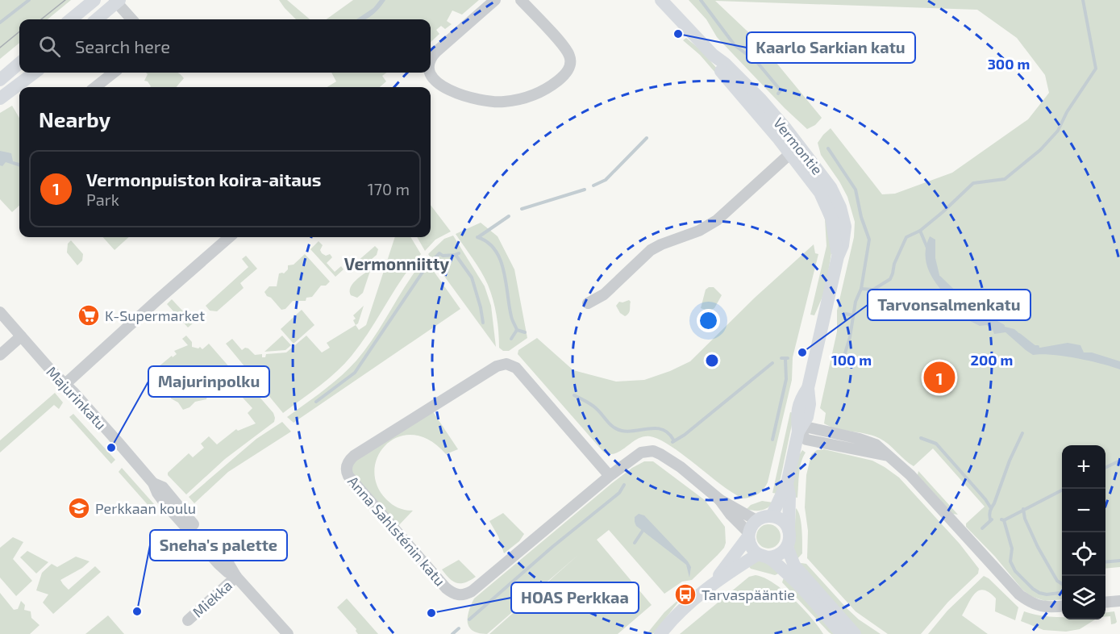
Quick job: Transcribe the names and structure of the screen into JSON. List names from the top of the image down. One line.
{"streets":{"main road":["Vermontie"],"street":["Majurinkatu","Anna Sahlsténin katu","Miekka"]},"crossings":[["Vermontie","Anna Sahlsténin katu"],["Majurinkatu","Miekka"]],"districts":["Vermonniitty"],"places":{"other":["Kaarlo Sarkian katu","Tarvonsalmenkatu","Majurinpolku","Sneha's palette","HOAS Perkkaa"],"supermarket":["K-Supermarket"],"school or university":["Perkkaan koulu"],"bus stop":["Tarvaspääntie"]},"page":{"search":"Search here","heading":"Nearby","list":[{"mark":"1","name":"Vermonpuiston koira-aitaus","note":"Park","value":"170 m"}],"pins":"1","map_buttons":["+","−"]},"rings":["300 m","100 m","200 m"]}
